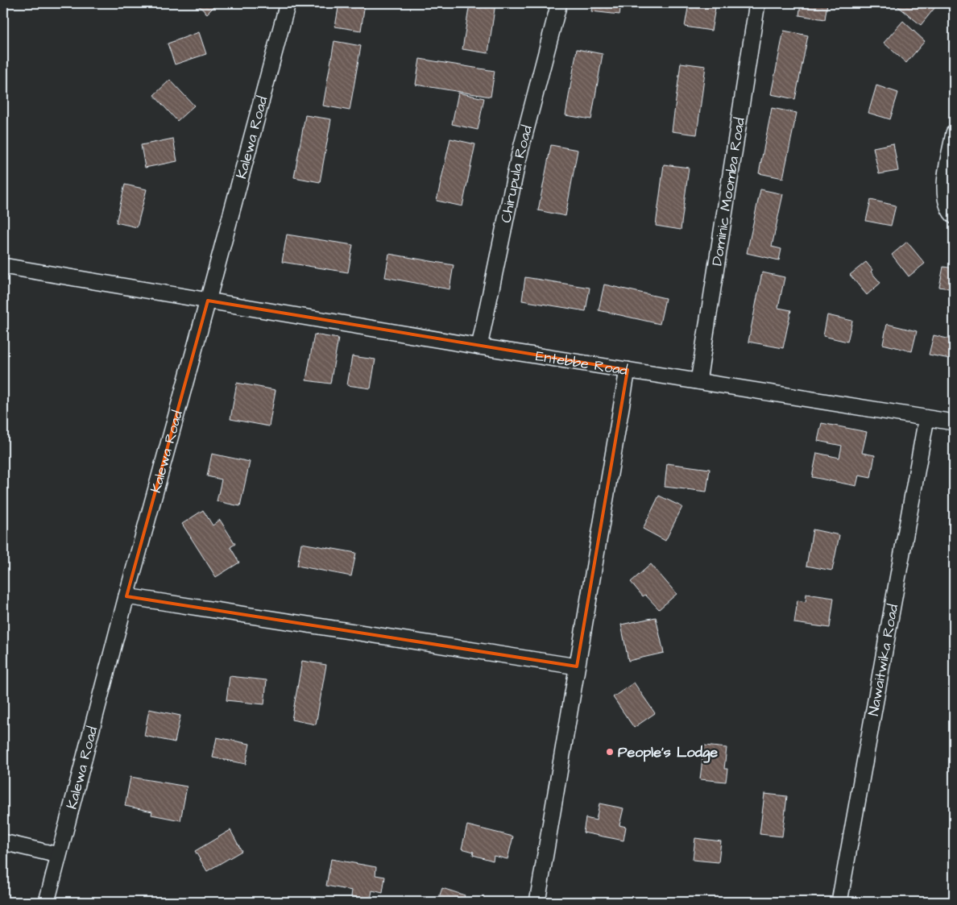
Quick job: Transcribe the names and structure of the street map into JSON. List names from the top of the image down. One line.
{"streets":{"street":["Kalewa Road","Chirupula Road","Dominic Moomba Road","Entebbe Road","Nawaitwika Road"]},"crossings":[["Kalewa Road","Entebbe Road"],["Chirupula Road","Entebbe Road"],["Dominic Moomba Road","Entebbe Road"],["Entebbe Road","Nawaitwika Road"]],"places":["People's Lodge"]}
